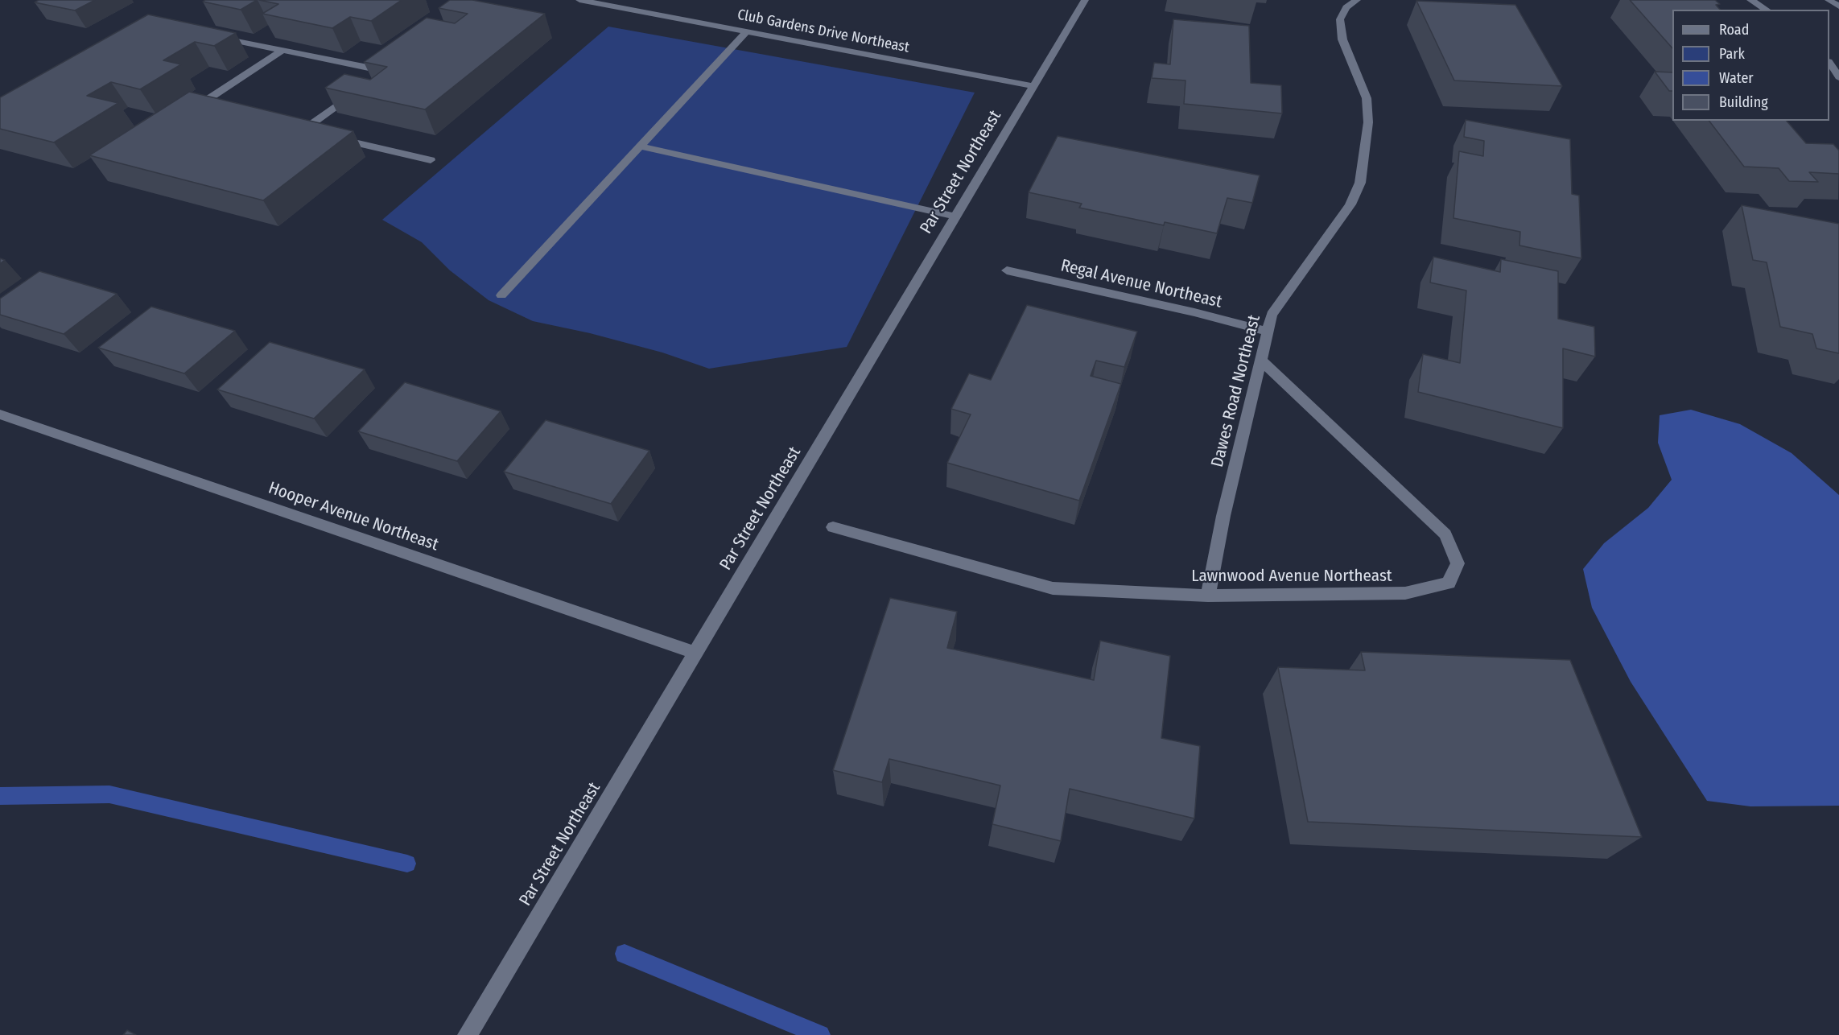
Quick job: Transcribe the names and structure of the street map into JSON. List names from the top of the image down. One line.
{"streets":{"street":["Club Gardens Drive Northeast","Par Street Northeast","Regal Avenue Northeast","Dawes Road Northeast","Hooper Avenue Northeast","Lawnwood Avenue Northeast"]},"crossings":[["Club Gardens Drive Northeast","Par Street Northeast"],["Par Street Northeast","Hooper Avenue Northeast"],["Regal Avenue Northeast","Dawes Road Northeast"],["Dawes Road Northeast","Lawnwood Avenue Northeast"]],"legend":["Road","Park","Water","Building"]}
